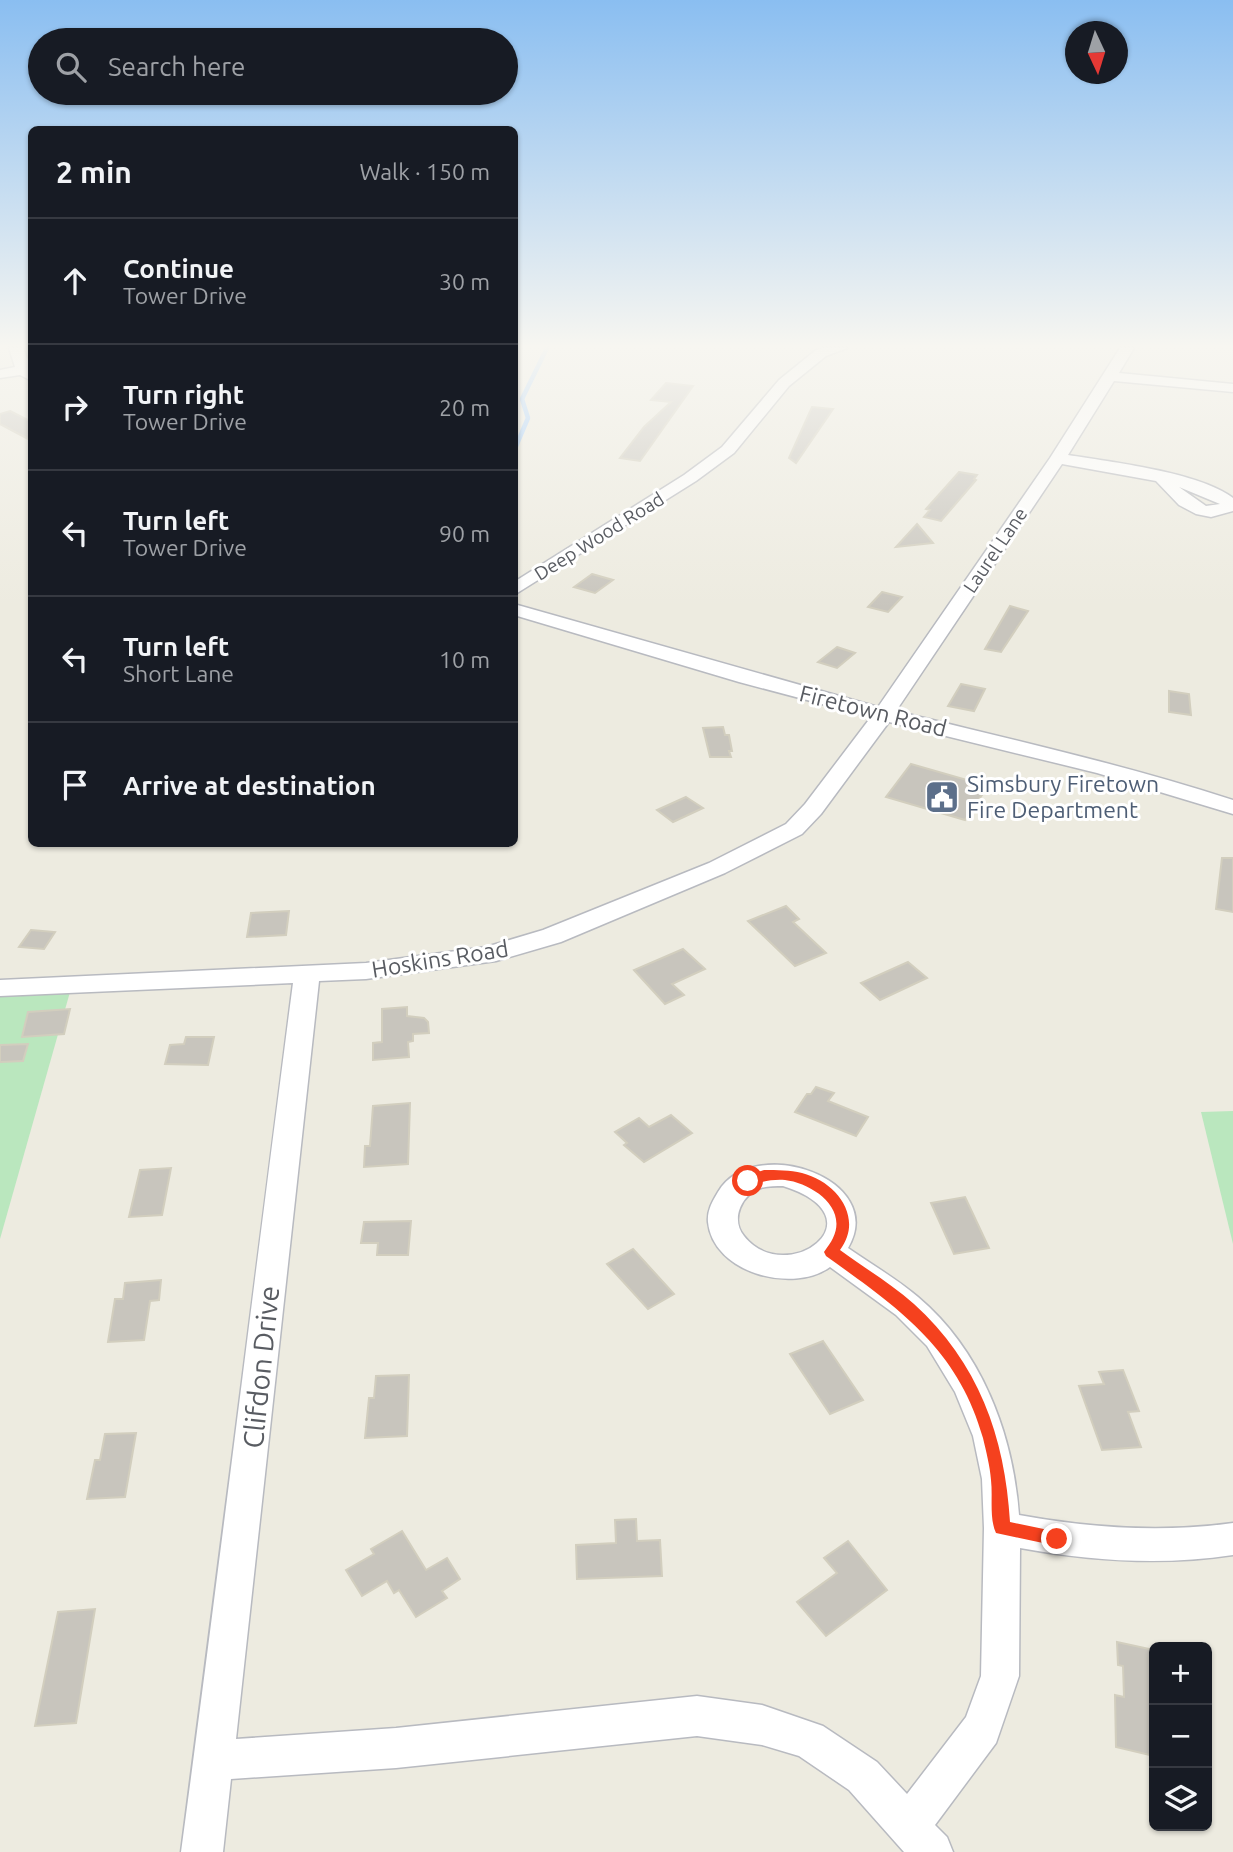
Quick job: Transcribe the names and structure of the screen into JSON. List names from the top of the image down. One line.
{"streets":{"street":["Deep Wood Road","Laurel Lane","Firetown Road","Hoskins Road","Clifdon Drive"]},"crossings":[["Laurel Lane","Firetown Road"],["Laurel Lane","Hoskins Road"],["Firetown Road","Hoskins Road"],["Hoskins Road","Clifdon Drive"]],"places":{"public building":["Simsbury Firetown Fire Department"]},"north":"bottom","page":{"search":"Search here","heading":["2 min","Walk · 150 m"],"list":[["Continue","Tower Drive","30 m"],["Turn right","Tower Drive","20 m"],["Turn left","Tower Drive","90 m"],["Turn left","Short Lane","10 m"],"Arrive at destination"],"map_buttons":["+","−"]}}
